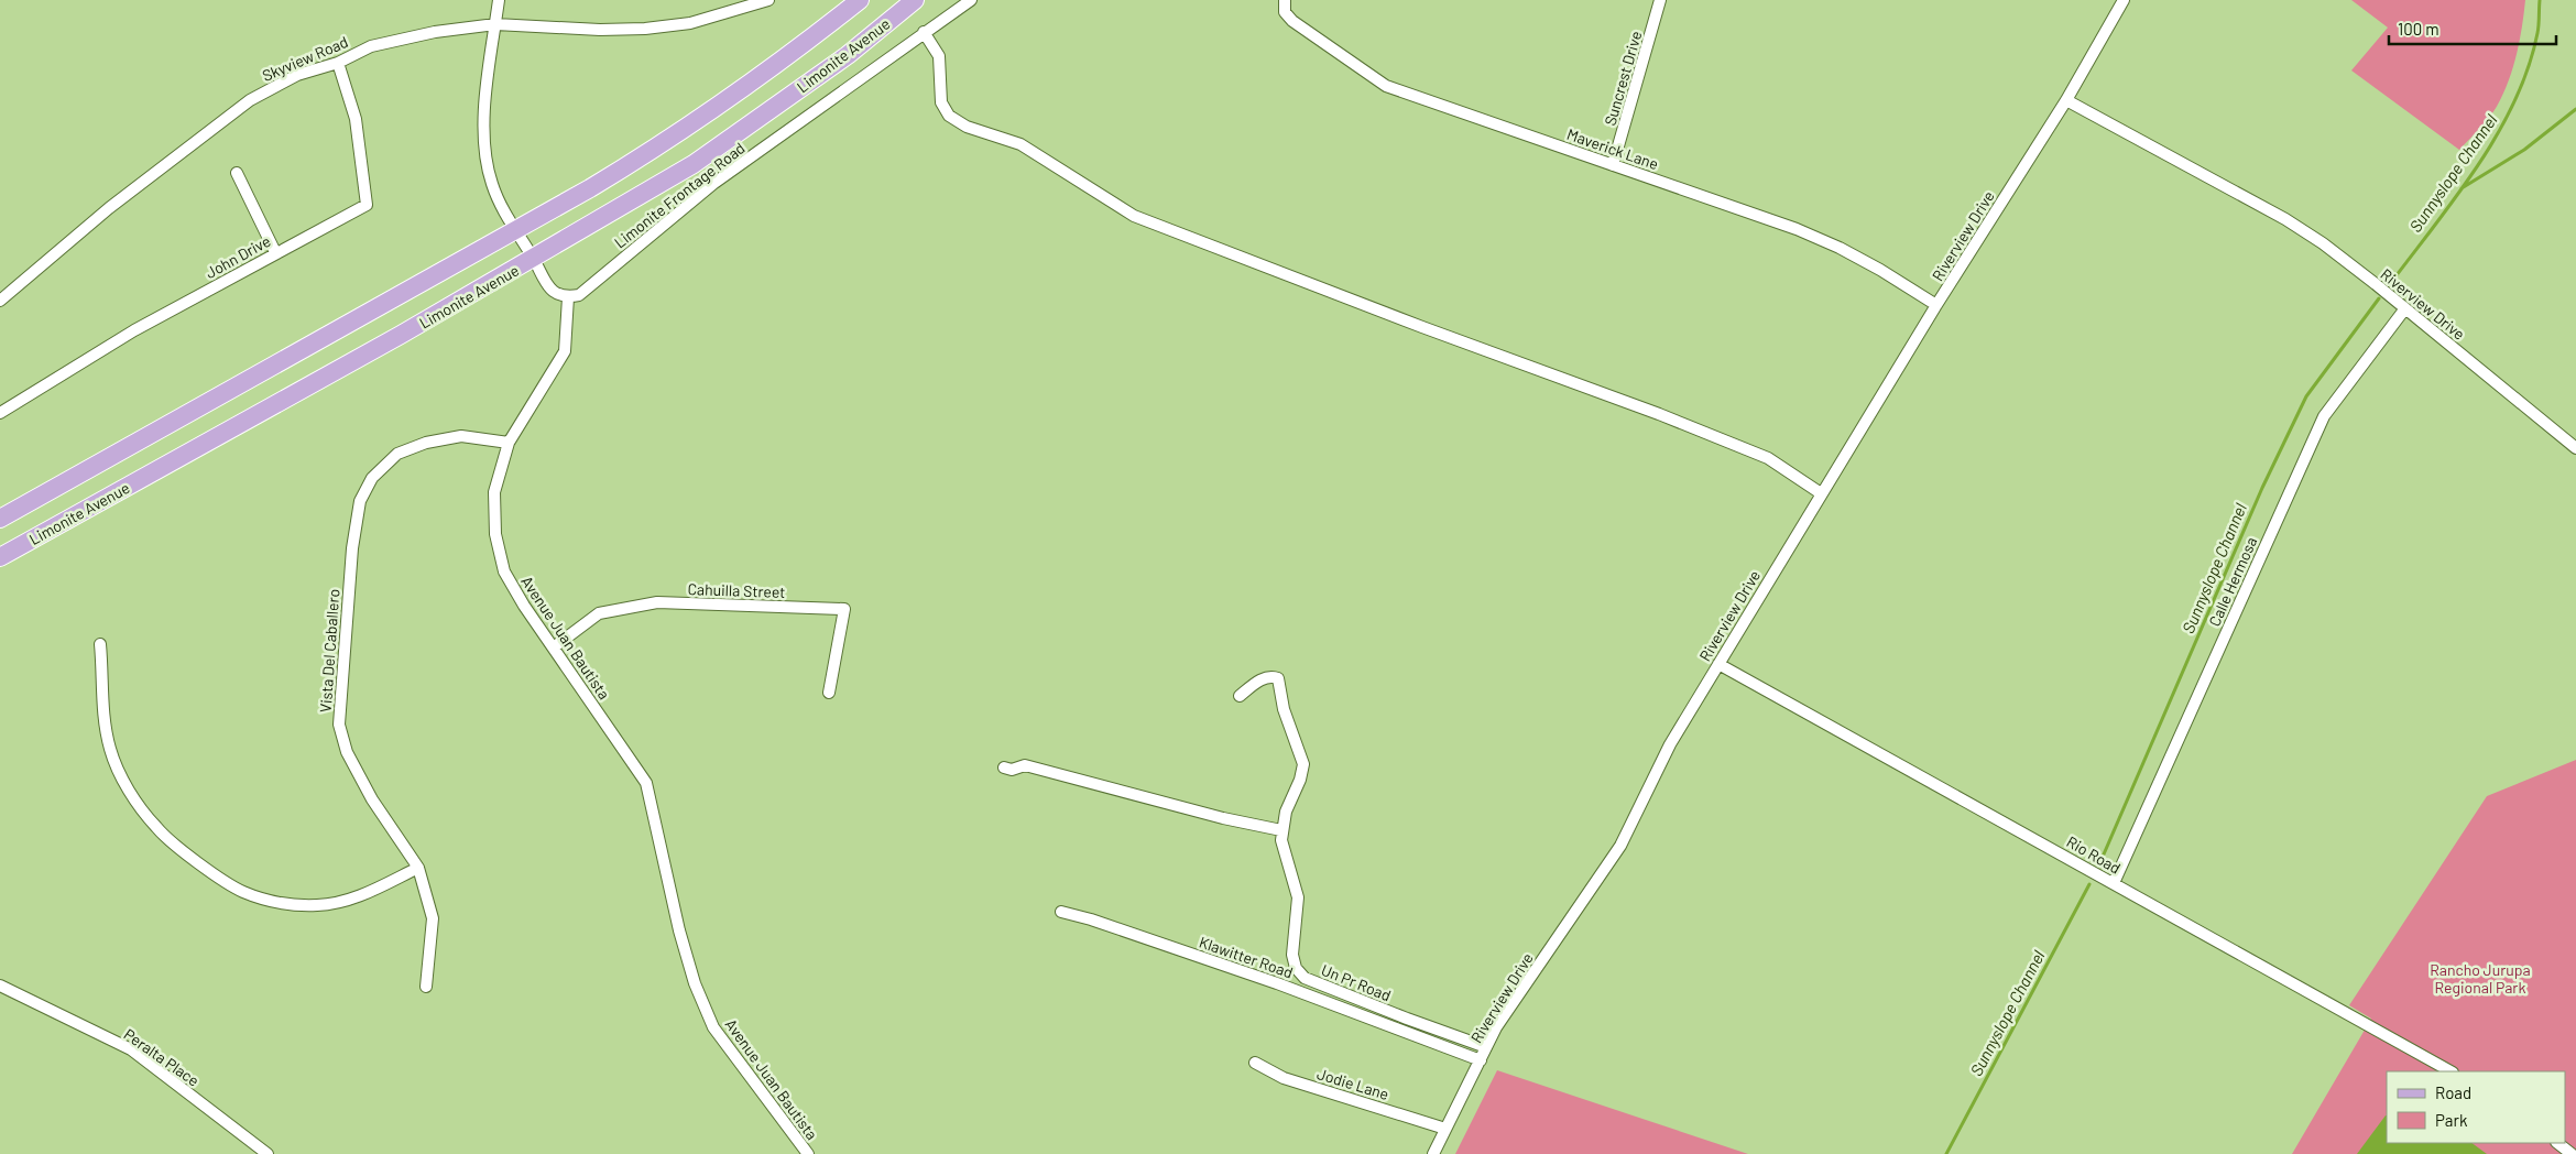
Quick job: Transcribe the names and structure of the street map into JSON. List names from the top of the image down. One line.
{"streets":{"main road":["Limonite Avenue"],"street":["Skyview Road","Suncrest Drive","Maverick Lane","Limonite Frontage Road","Riverview Drive","John Drive","Calle Hermosa","Cahuilla Street","Avenue Juan Bautista","Vista Del Caballero","Rio Road","Klawitter Road","Un Pr Road","Peralta Place","Jodie Lane"]},"crossings":[["Skyview Road","John Drive"],["Suncrest Drive","Maverick Lane"],["Maverick Lane","Riverview Drive"],["Limonite Frontage Road","Avenue Juan Bautista"],["Riverview Drive","Calle Hermosa"],["Riverview Drive","Rio Road"],["Riverview Drive","Klawitter Road"],["Riverview Drive","Un Pr Road"],["Riverview Drive","Jodie Lane"],["Calle Hermosa","Rio Road"],["Cahuilla Street","Avenue Juan Bautista"],["Avenue Juan Bautista","Vista Del Caballero"]],"water":["Sunnyslope Channel"],"parks":["Rancho Jurupa Regional Park"],"legend":["Road","Park"],"scale_bar":"100 m"}
